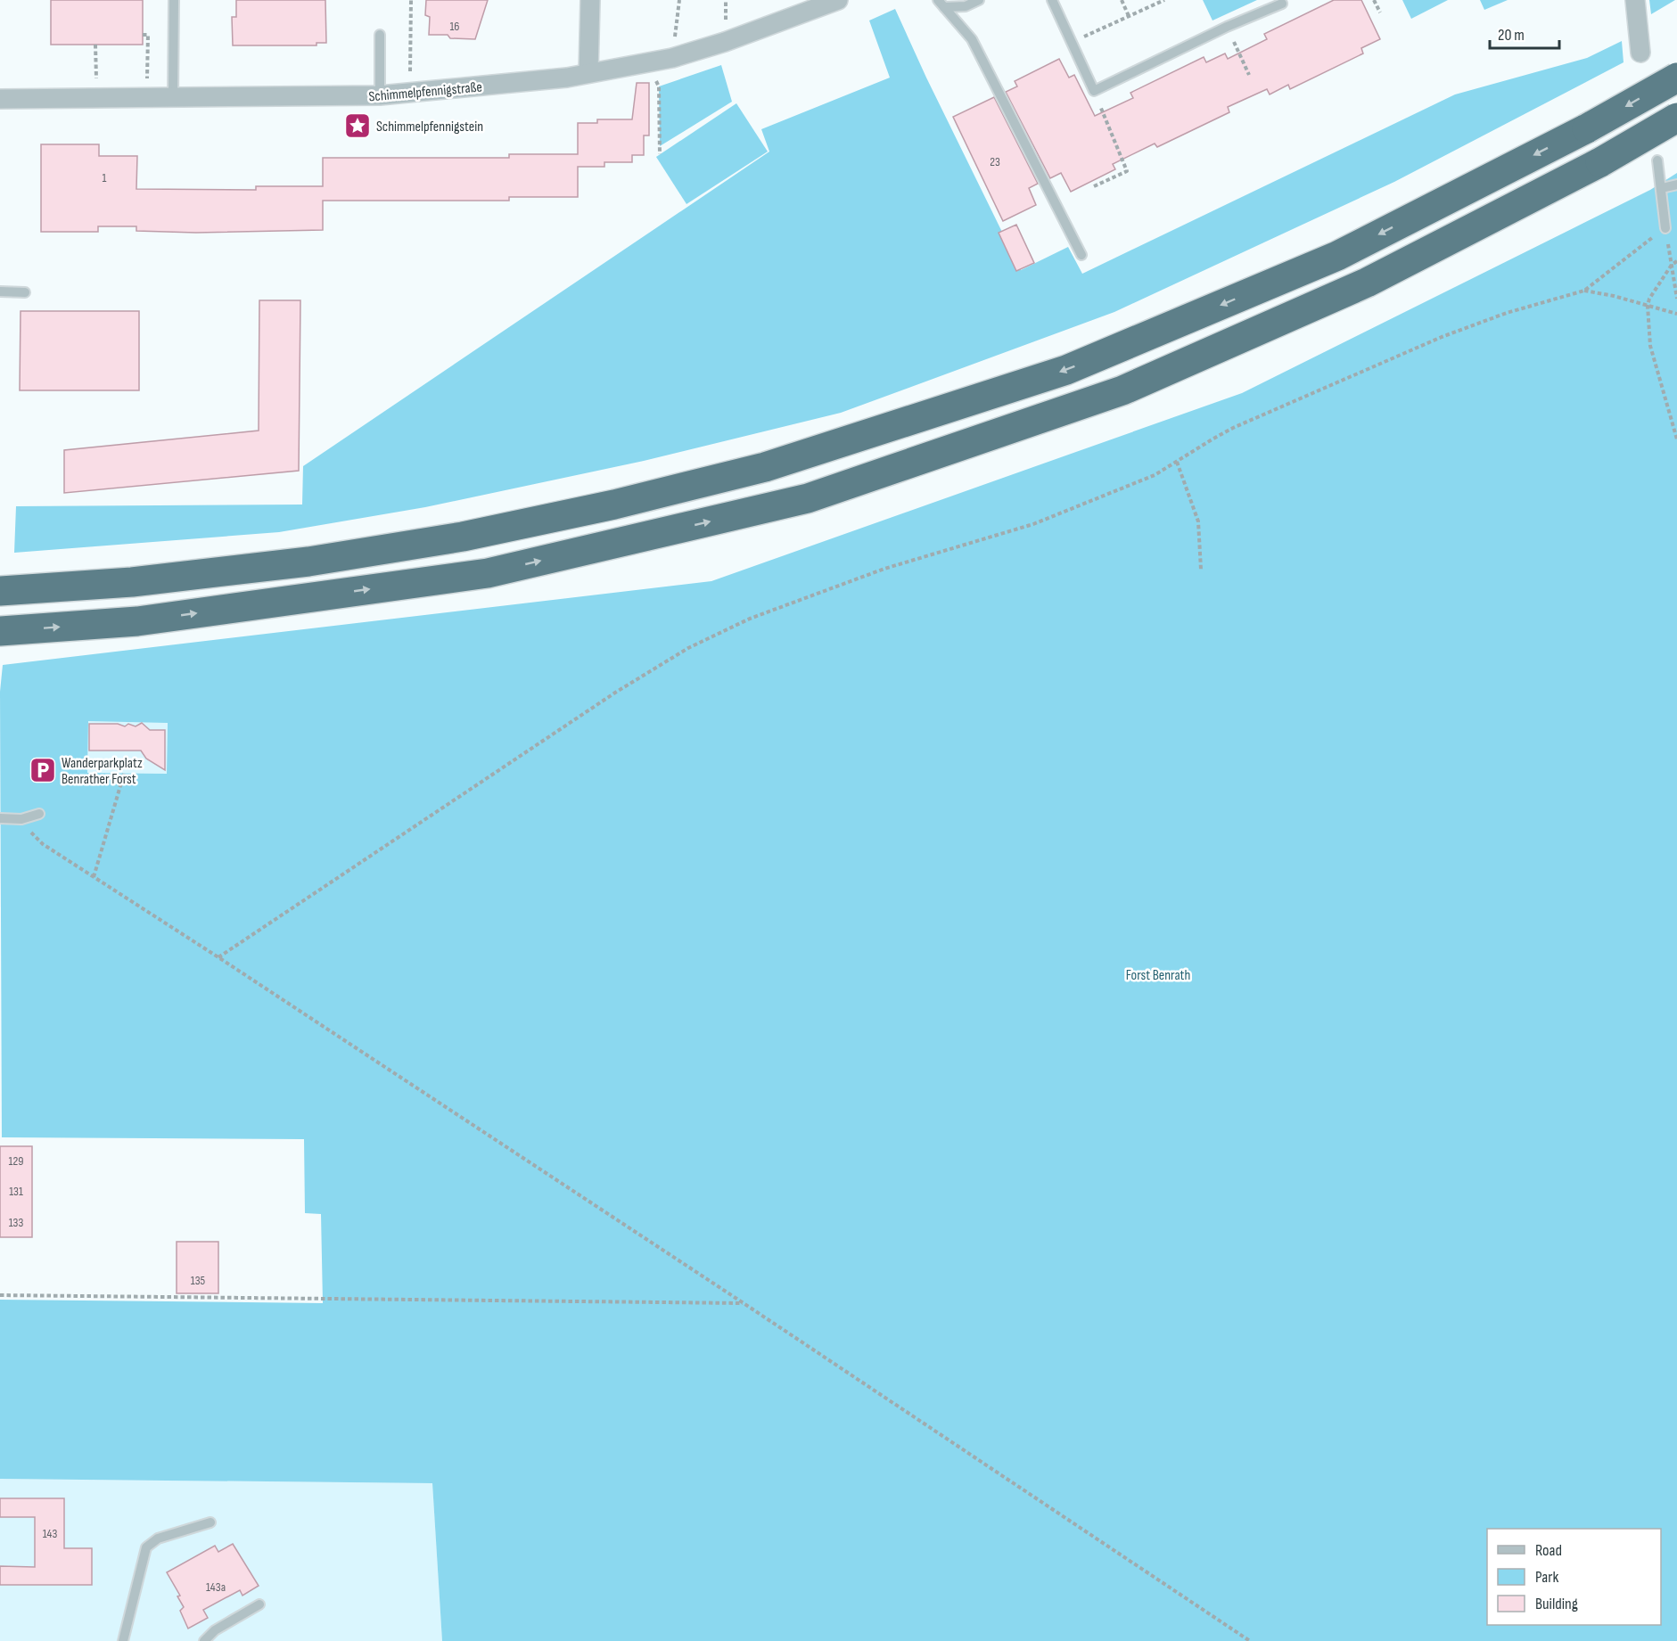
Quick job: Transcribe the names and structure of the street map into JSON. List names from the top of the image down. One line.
{"streets":{"street":["Schimmelpfennigstraße"]},"parks":["Forst Benrath"],"places":{"place":["Schimmelpfennigstein"],"parking":["Wanderparkplatz Benrather Forst"]},"house_numbers":["16","23","1","129","131","133","135","143","143a"],"legend":["Road","Park","Building"],"scale_bar":"20 m"}
